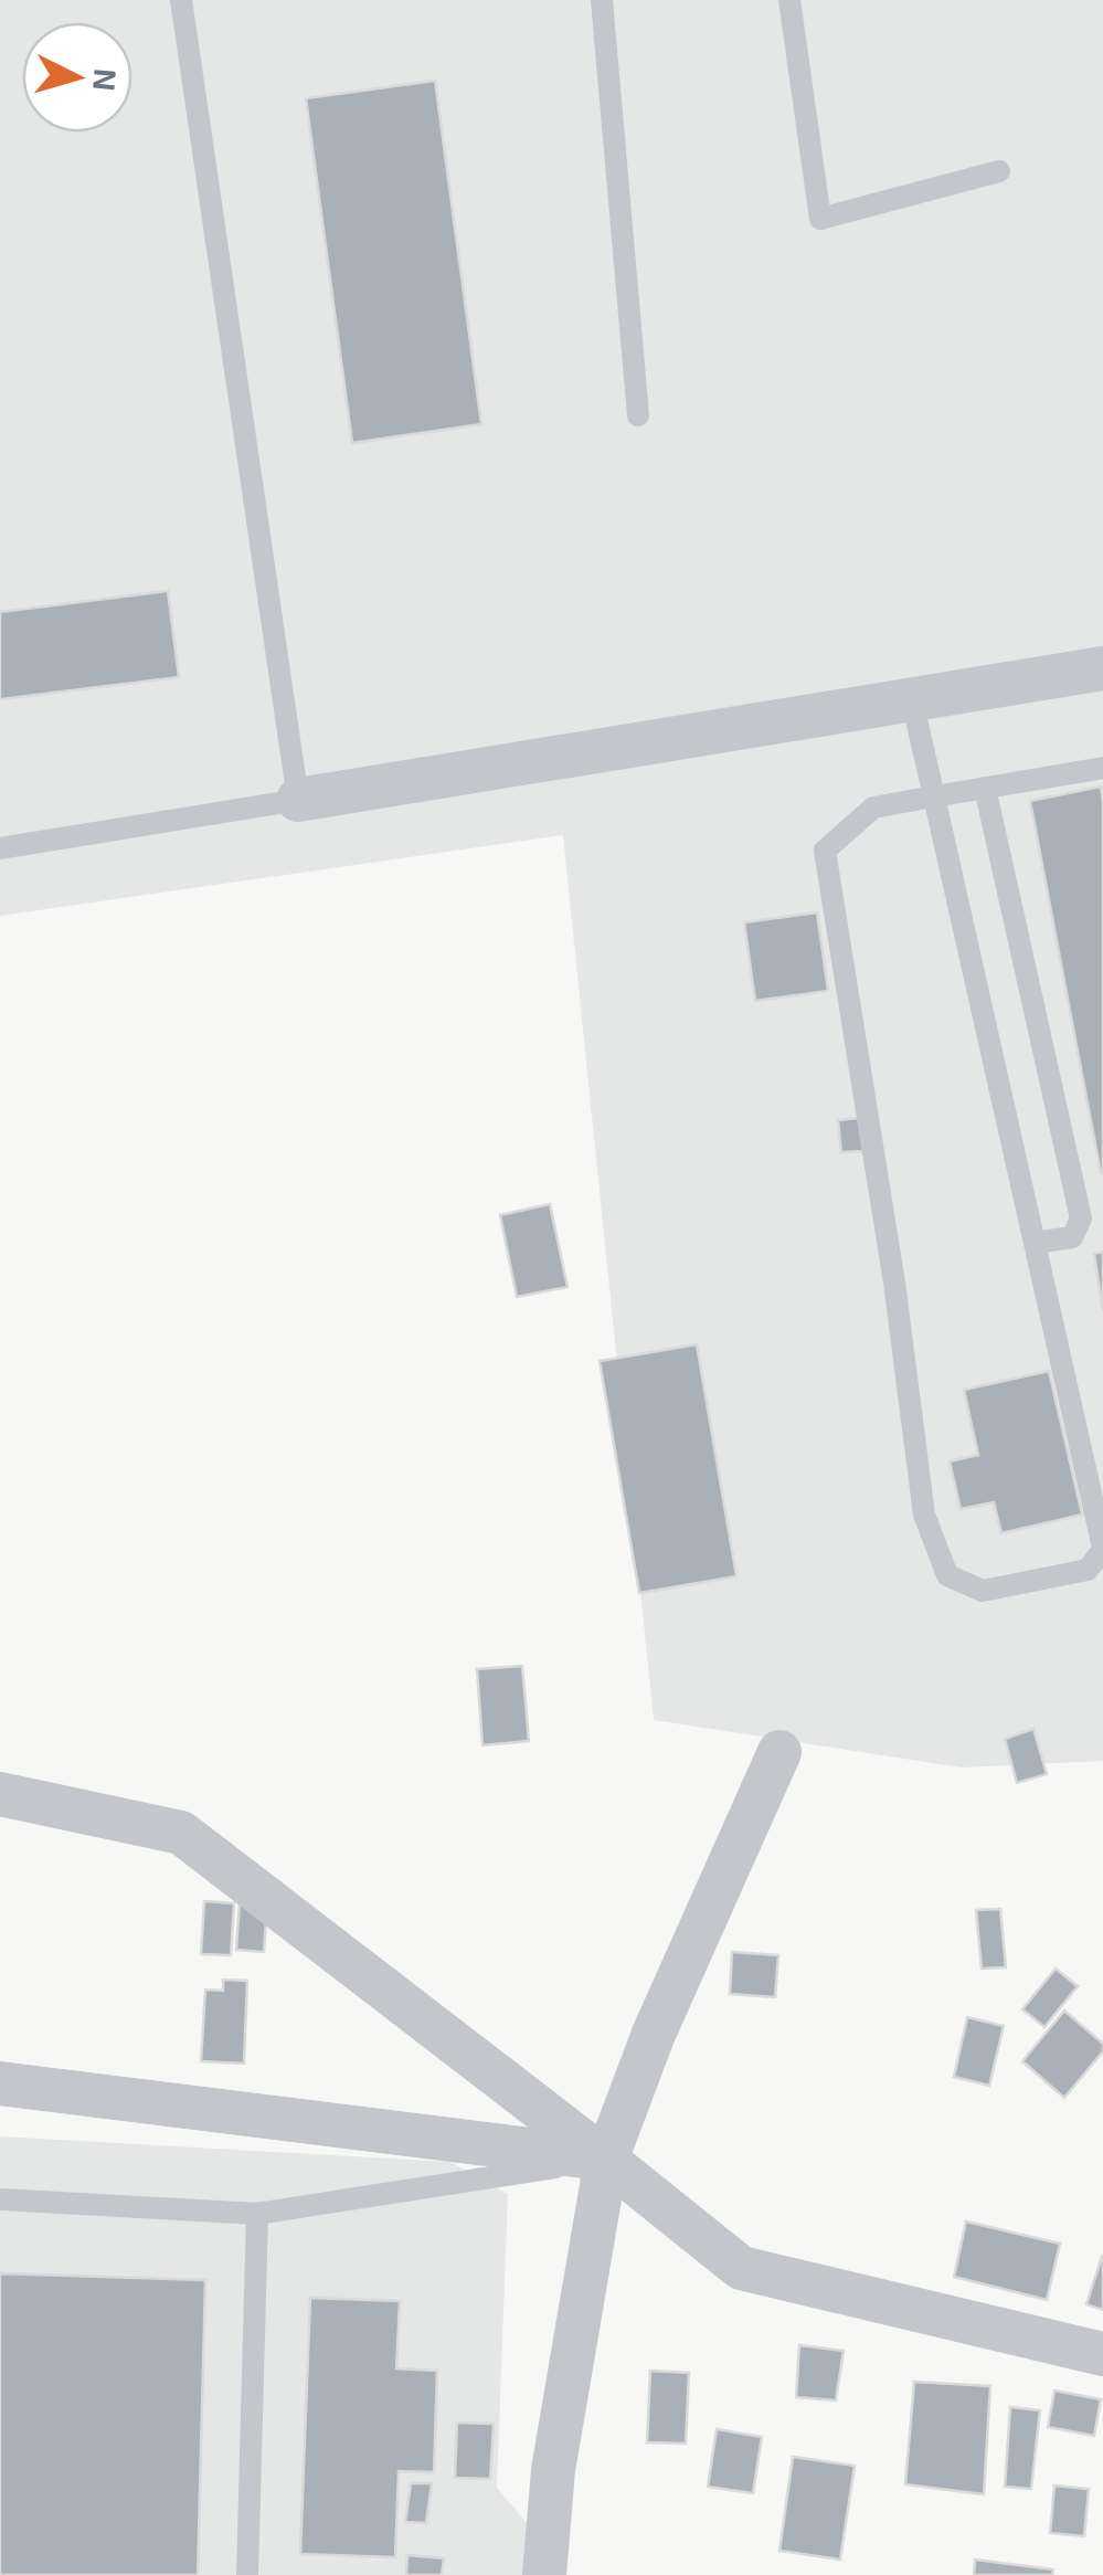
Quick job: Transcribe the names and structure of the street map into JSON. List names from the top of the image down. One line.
{"north":"right"}
